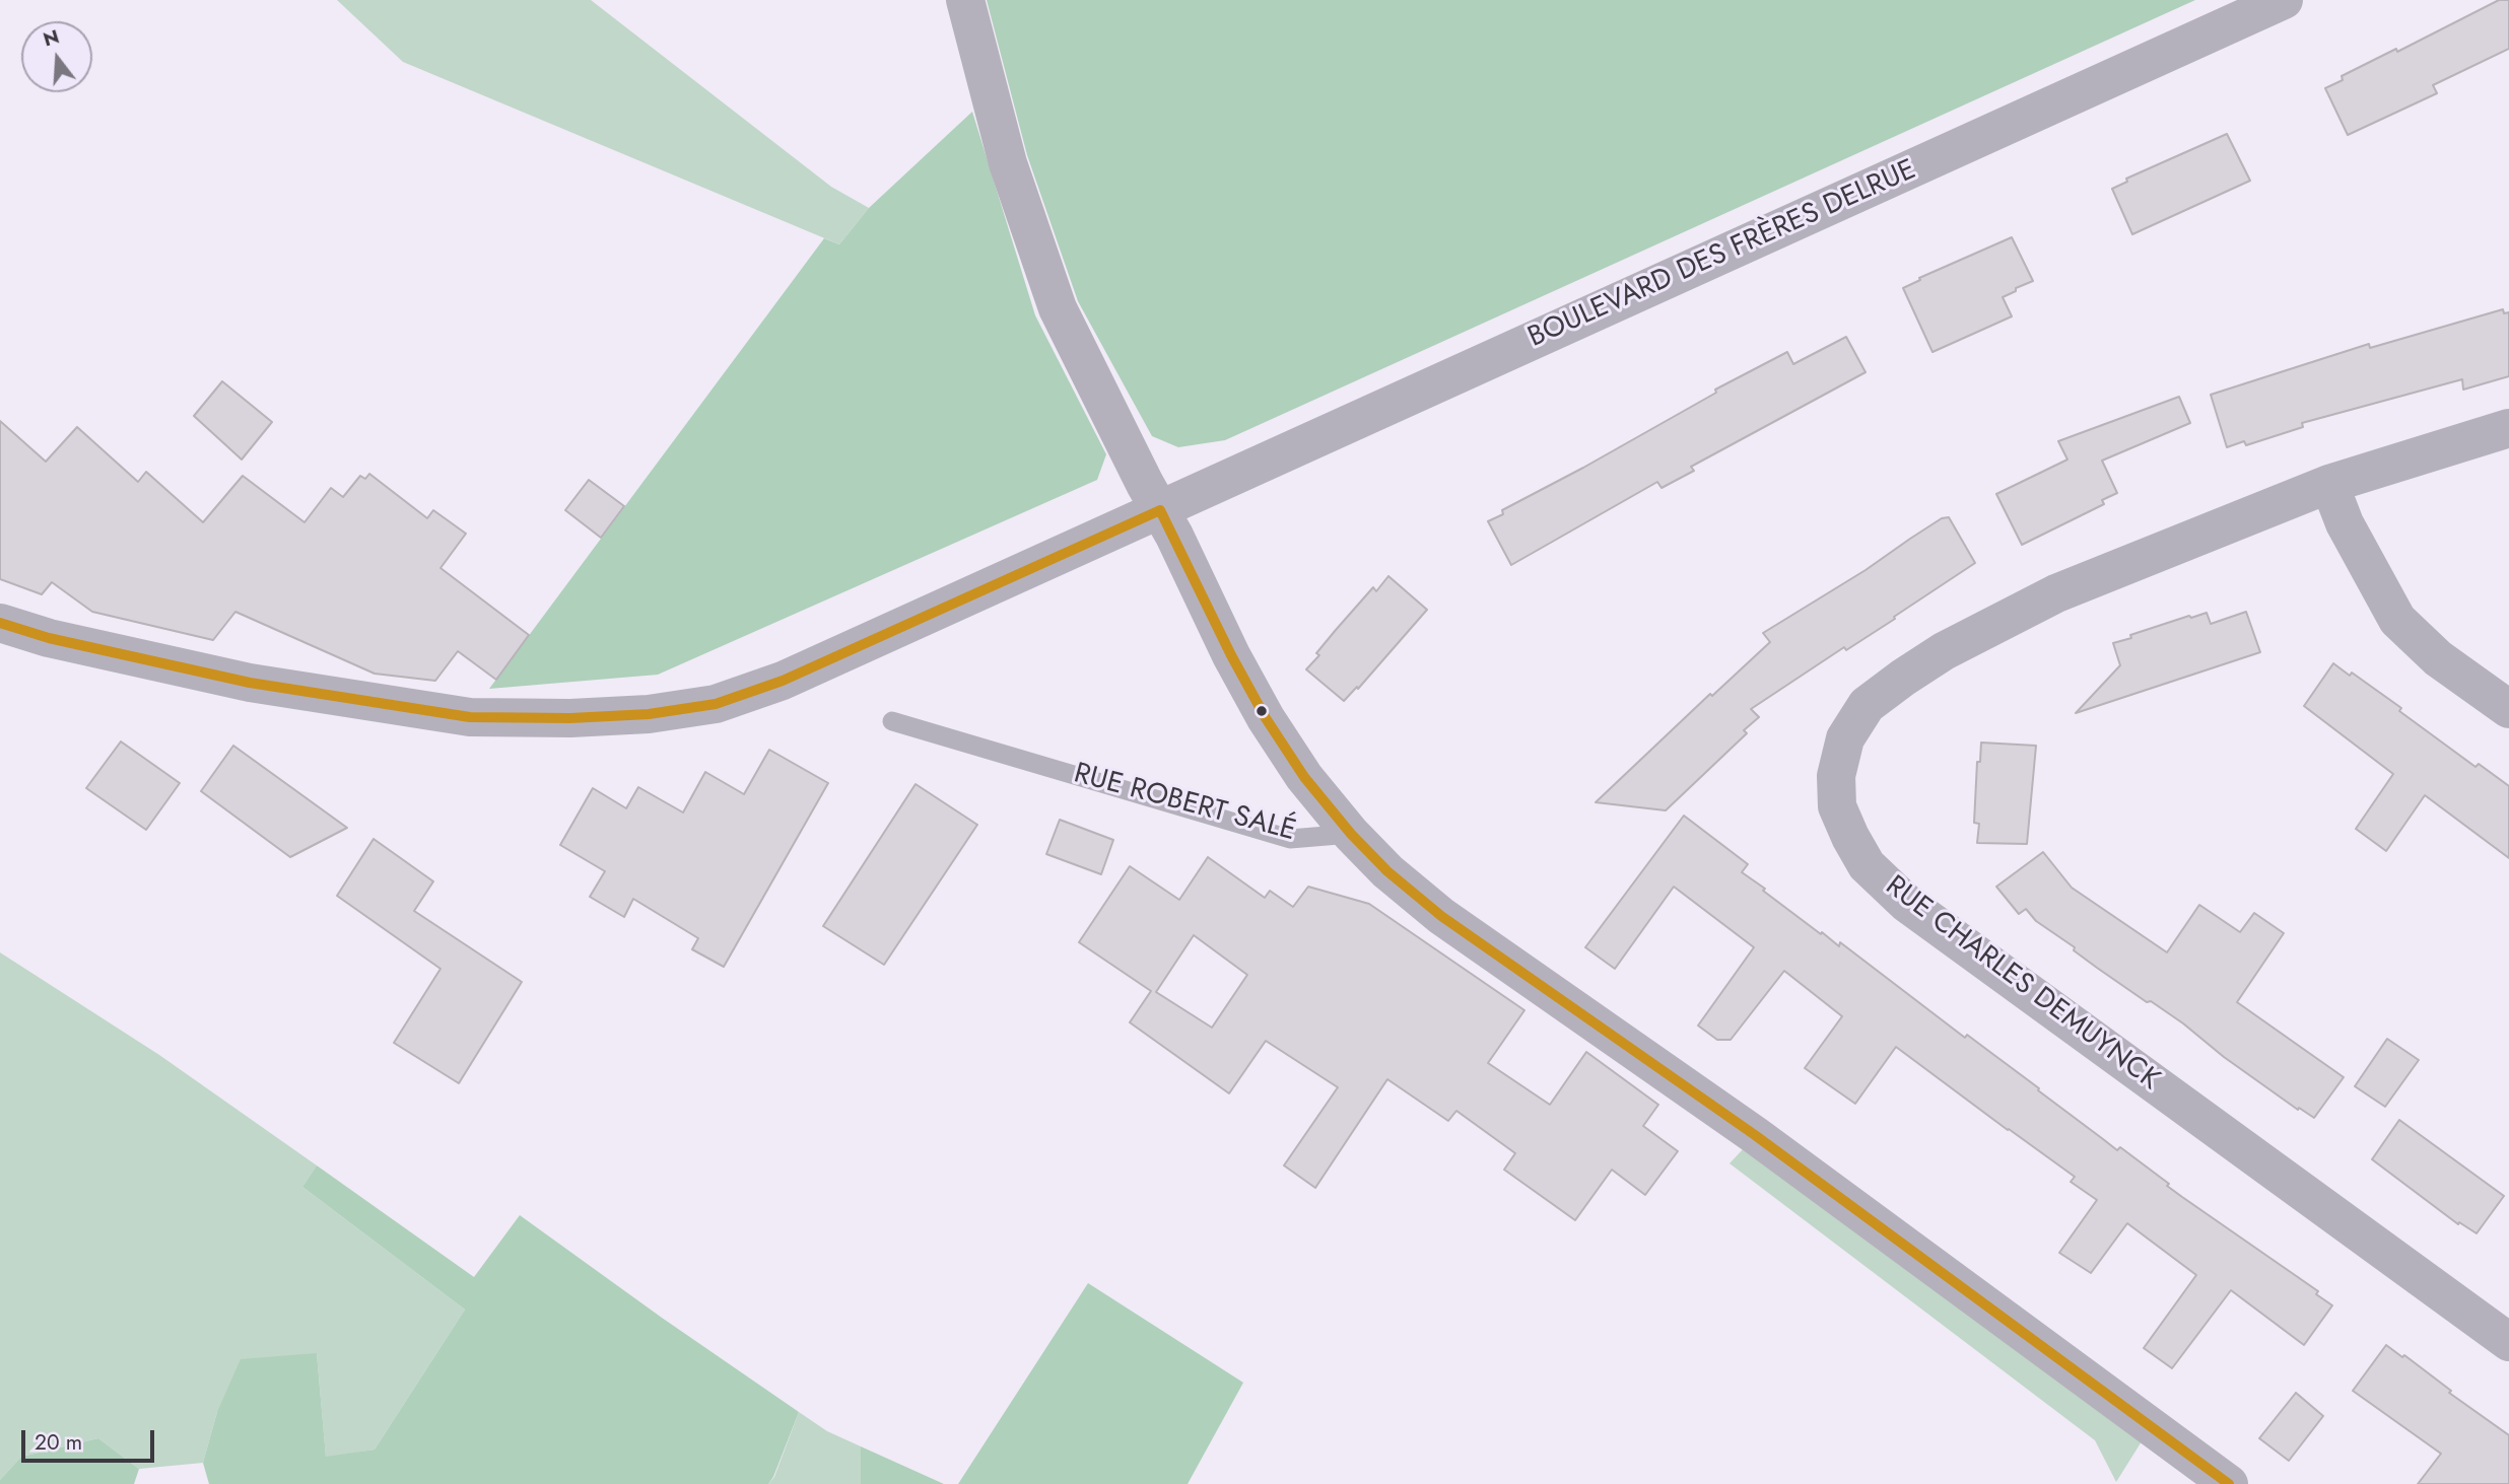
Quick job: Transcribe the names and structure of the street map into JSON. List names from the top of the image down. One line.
{"streets":{"street":["BOULEVARD DES FRÈRES DELRUE","RUE ROBERT SALÉ","RUE CHARLES DEMUYNCK"]},"crossings":[["BOULEVARD DES FRÈRES DELRUE","RUE ROBERT SALÉ"]],"scale_bar":"20 m","north":"top"}
